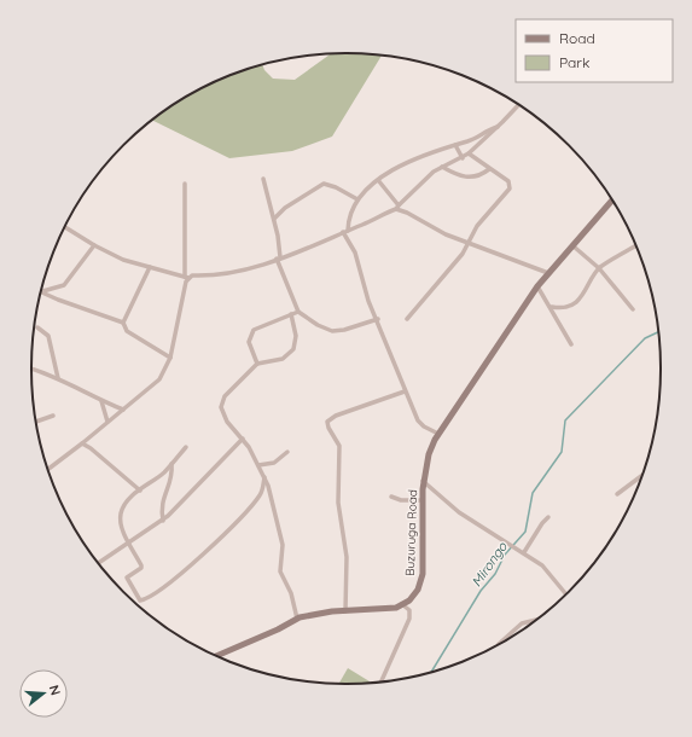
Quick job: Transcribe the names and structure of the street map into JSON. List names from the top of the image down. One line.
{"streets":{"main road":["Buzuruga Road"]},"water":["Mirongo"],"legend":["Road","Park"],"north":"right"}
